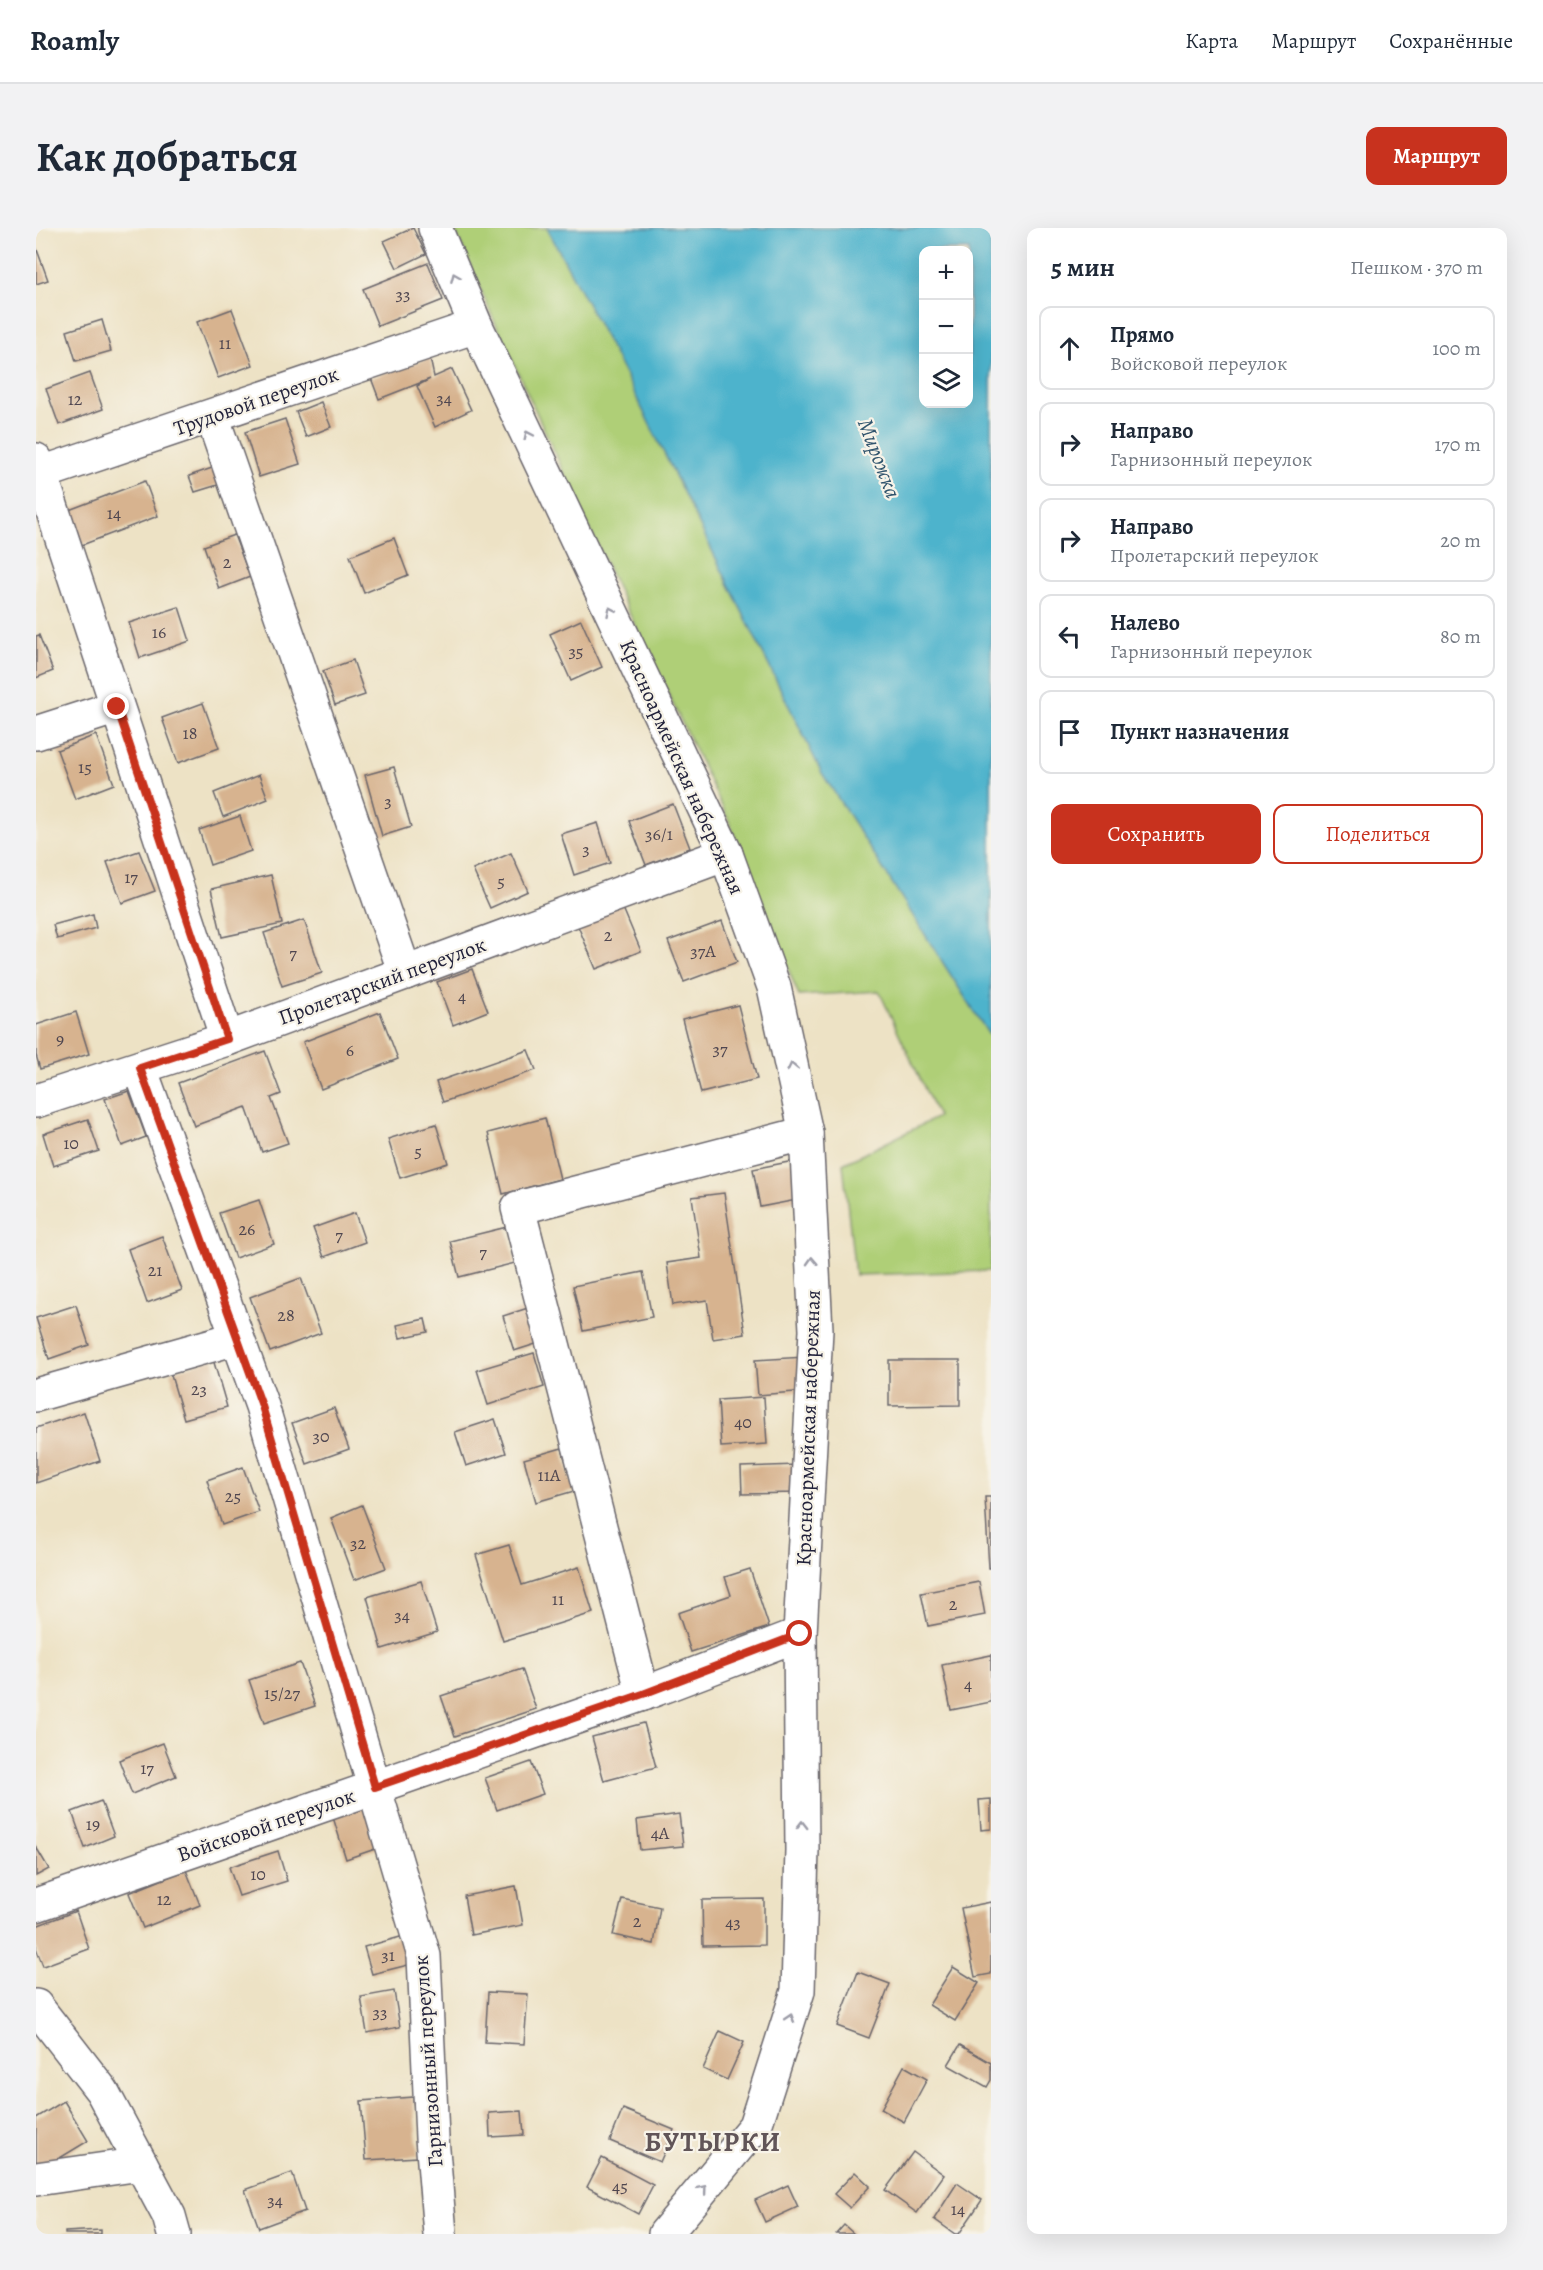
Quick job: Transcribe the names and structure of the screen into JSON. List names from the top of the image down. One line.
{"streets":{"street":["Трудовой переулок","Красноармейская набережная","Пролетарский переулок","Войсковой переулок","Гарнизонный переулок"]},"crossings":[["Трудовой переулок","Красноармейская набережная"],["Красноармейская набережная","Пролетарский переулок"],["Красноармейская набережная","Войсковой переулок"],["Пролетарский переулок","Гарнизонный переулок"],["Войсковой переулок","Гарнизонный переулок"]],"one_way":["Красноармейская набережная"],"districts":["БУТЫРКИ"],"water":["Мирожка"],"house_numbers":["33","11","34","12","14","2","16","35","18","15","3","36/1","3","17","5","2","37А","7","4","9","37","6","10","5","26","7","7","21","28","23","40","30","11А","25","32","11","2","34","4","15/27","17","19","4А","10","12","2","43","31","33","45","34","14"],"page":{"header":"Roamly","nav":["Карта","Маршрут","Сохранённые"],"buttons":["Маршрут",["Сохранить","Поделиться"]],"title":"Как добраться","heading":["5 мин","Пешком · 370 m"],"map_buttons":["+","−"],"list":[["Прямо","Войсковой переулок","100 m"],["Направо","Гарнизонный переулок","170 m"],["Направо","Пролетарский переулок","20 m"],["Налево","Гарнизонный переулок","80 m"],"Пункт назначения"]}}
